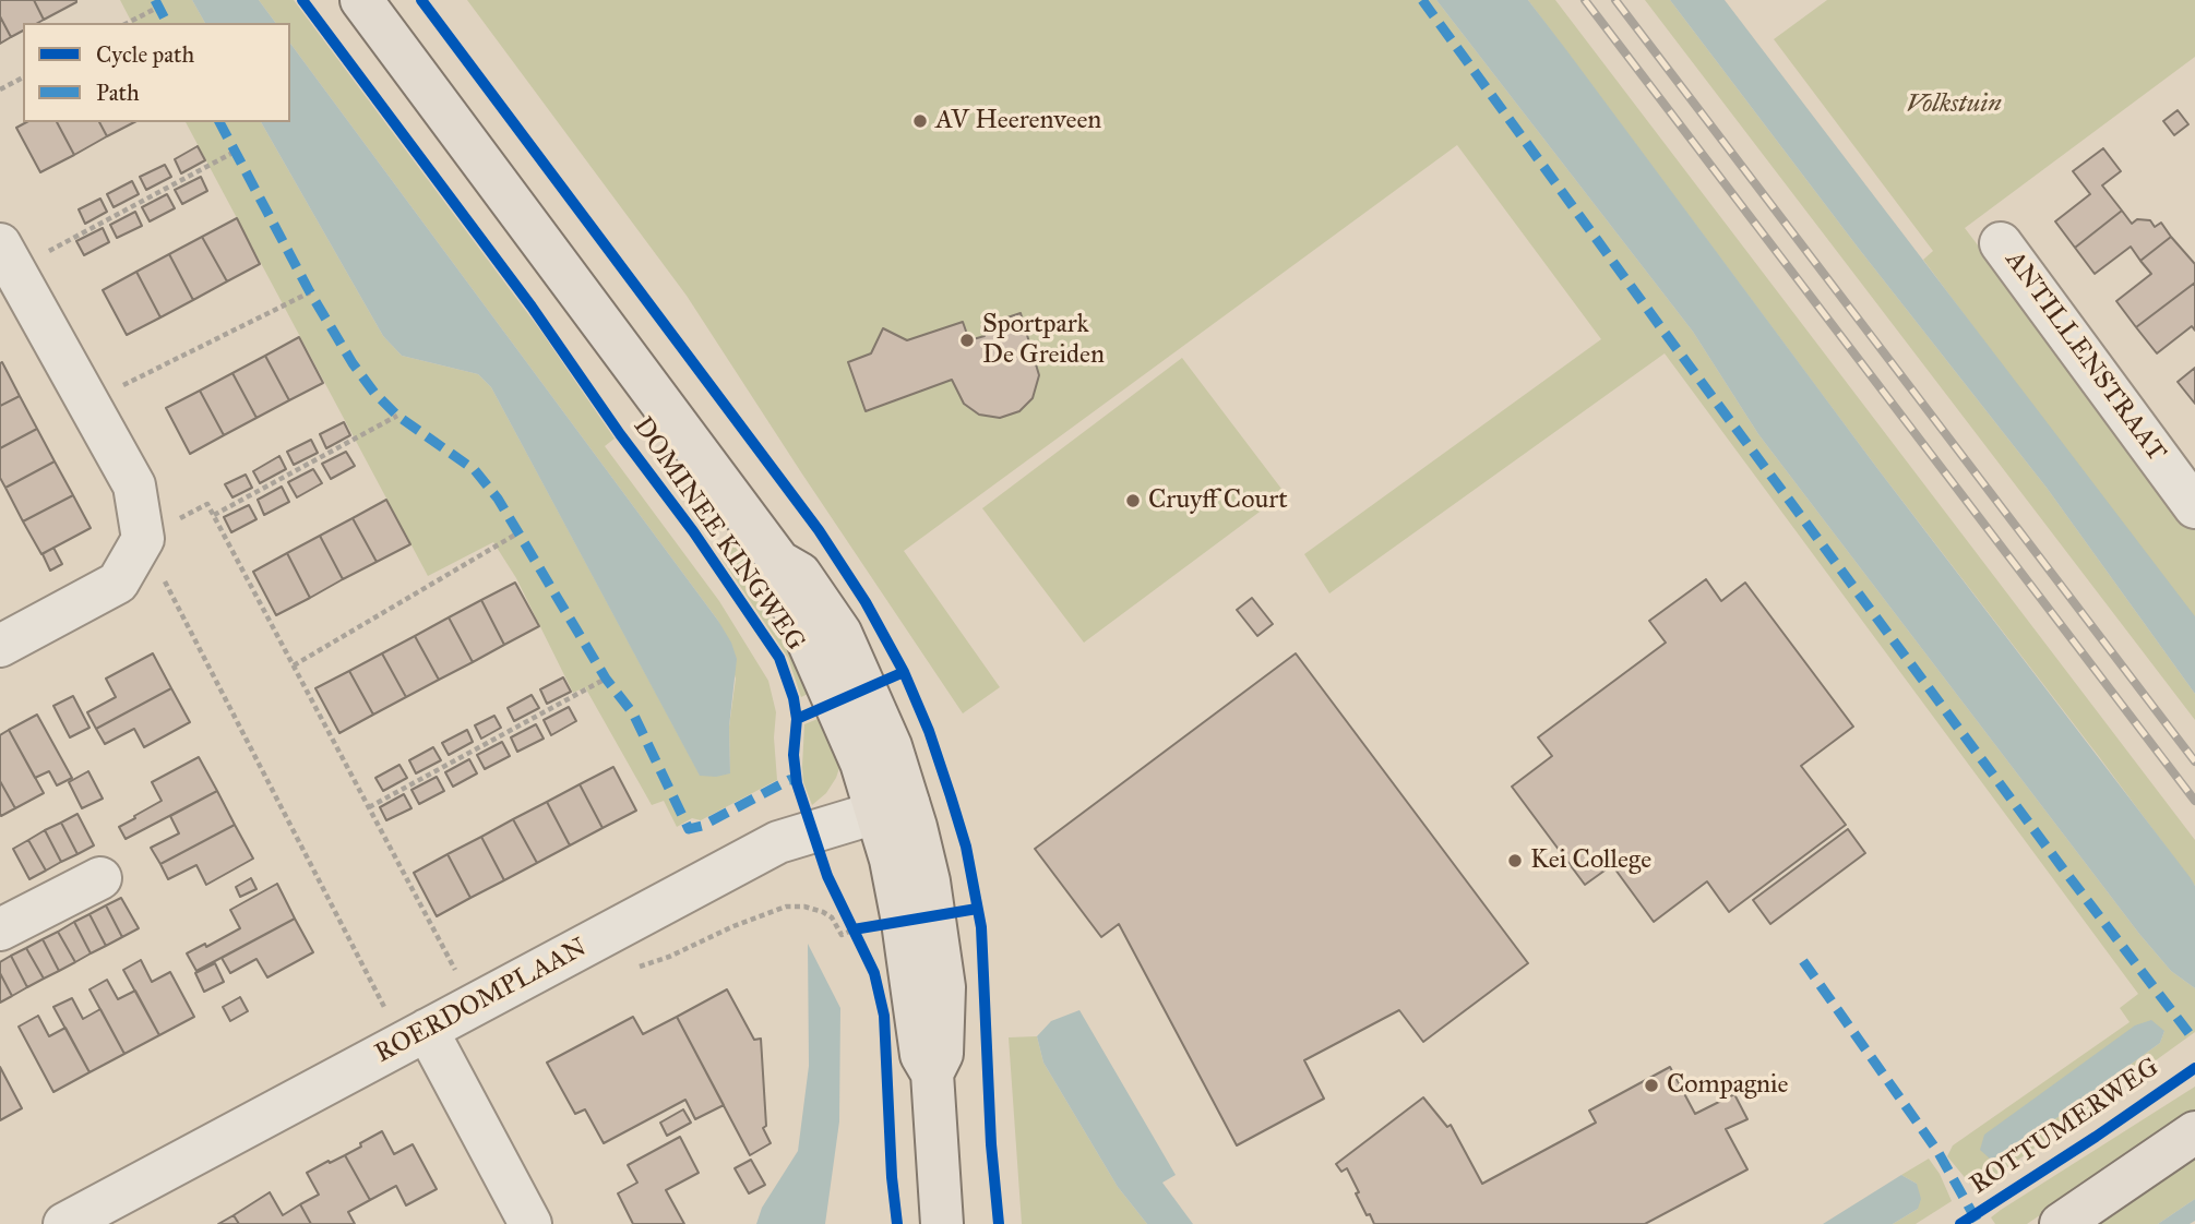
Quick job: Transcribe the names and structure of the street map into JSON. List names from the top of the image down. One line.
{"streets":{"main road":["DOMINEE KINGWEG"],"street":["ANTILLENSTRAAT","ROERDOMPLAAN"],"cycle path":["ROTTUMERWEG"]},"crossings":[["DOMINEE KINGWEG","ROERDOMPLAAN"]],"parks":["Volkstuin"],"places":["AV Heerenveen","Sportpark De Greiden","Cruyff Court","Kei College","Compagnie"],"legend":["Cycle path","Path"]}
